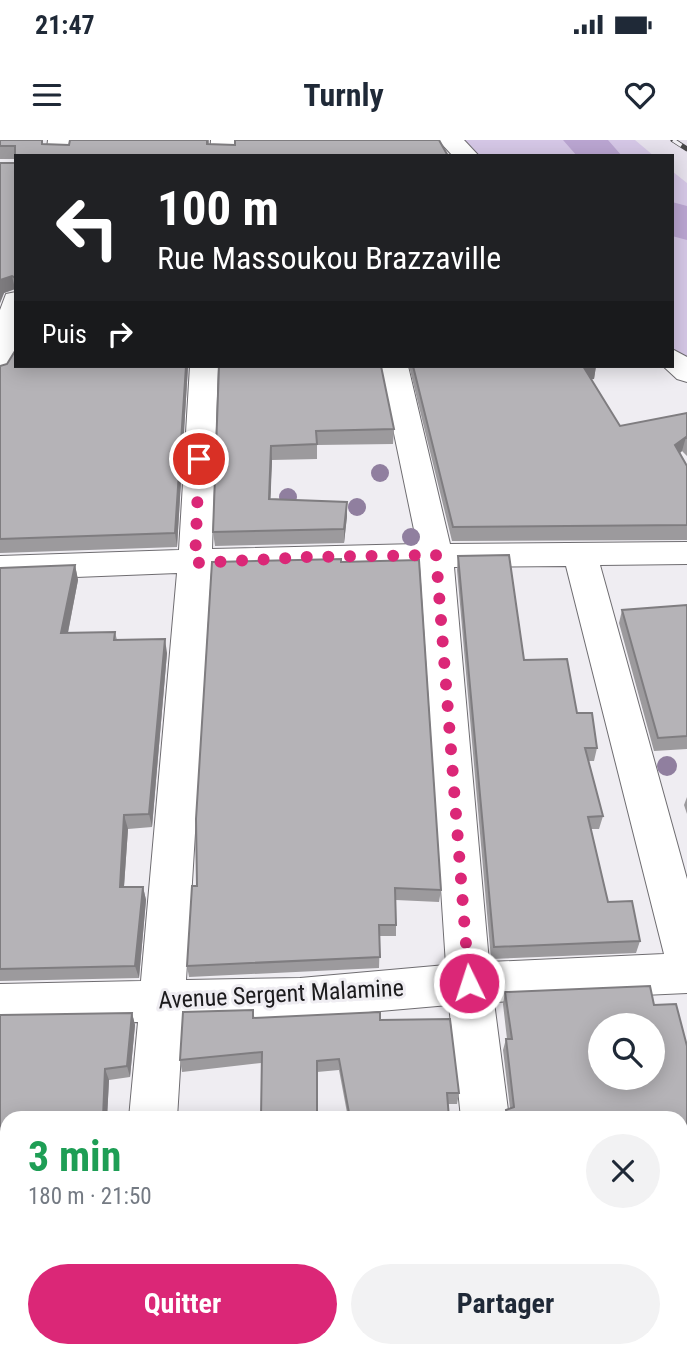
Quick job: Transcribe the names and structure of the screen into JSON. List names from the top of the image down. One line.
{"streets":{"street":["Avenue Sergent Malamine"]},"page":{"status":"21:47","header":"Turnly","turn":["100 m","Rue Massoukou Brazzaville"],"then":"Puis","heading":["3 min","180 m · 21:50"],"buttons":["Quitter","Partager"]}}
